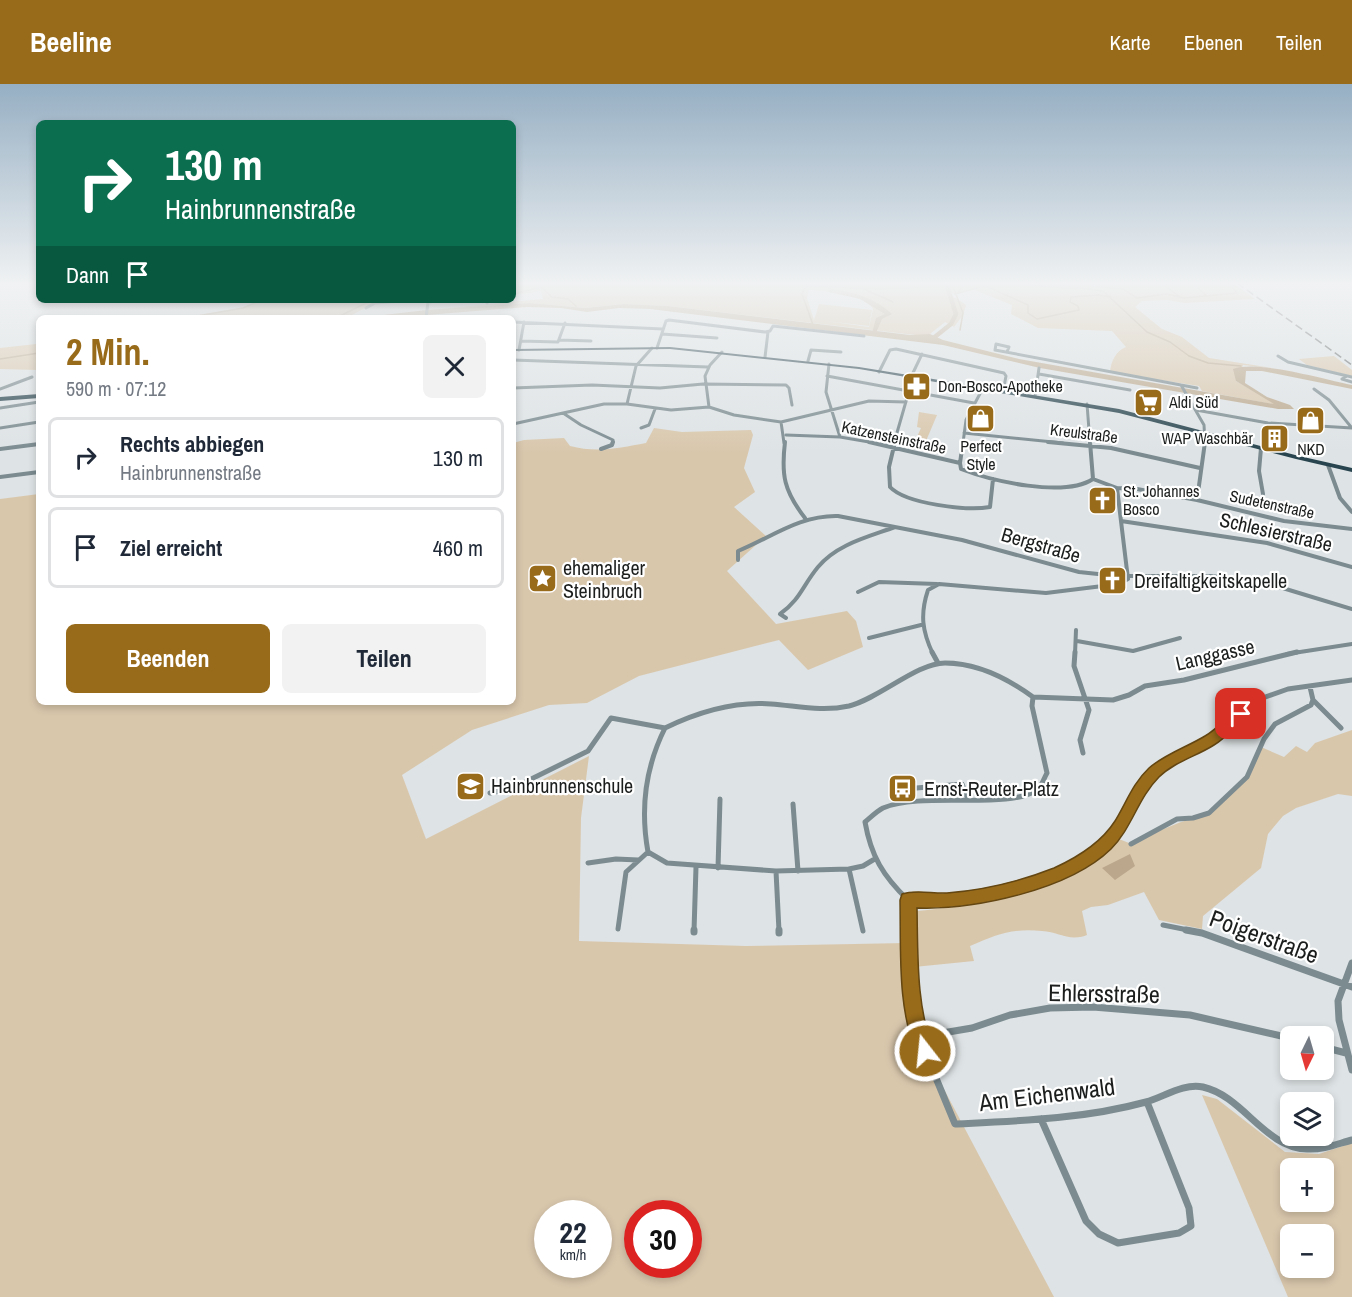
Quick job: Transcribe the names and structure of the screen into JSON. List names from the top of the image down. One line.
{"streets":{"street":["Kreulstraße","Katzensteinstraße","Sudetenstraße","Schlesierstraße","Bergstraße","Langgasse","Poigerstraße","Ehlersstraße","Am Eichenwald"]},"crossings":[["Katzensteinstraße","Sudetenstraße"],["Ehlersstraße","Am Eichenwald"]],"places":{"pharmacy":["Don-Bosco-Apotheke"],"supermarket":["Aldi Süd"],"shop":["Perfect Style","NKD"],"building":["WAP Waschbär"],"church":["St. Johannes Bosco","Dreifaltigkeitskapelle"],"place":["ehemaliger Steinbruch"],"school or university":["Hainbrunnenschule"],"bus stop":["Ernst-Reuter-Platz"]},"north":"bottom","page":{"header":"Beeline","nav":["Karte","Ebenen","Teilen"],"turn":["130 m","Hainbrunnenstraße"],"then":"Dann","heading":["2 Min.","590 m · 07:12"],"list":[{"name":"Rechts abbiegen","note":"Hainbrunnenstraße","value":"130 m"},{"name":"Ziel erreicht","value":"460 m"}],"buttons":["Beenden","Teilen"],"map_buttons":["+","−"],"speed":"22 km/h","limit":"30"}}
